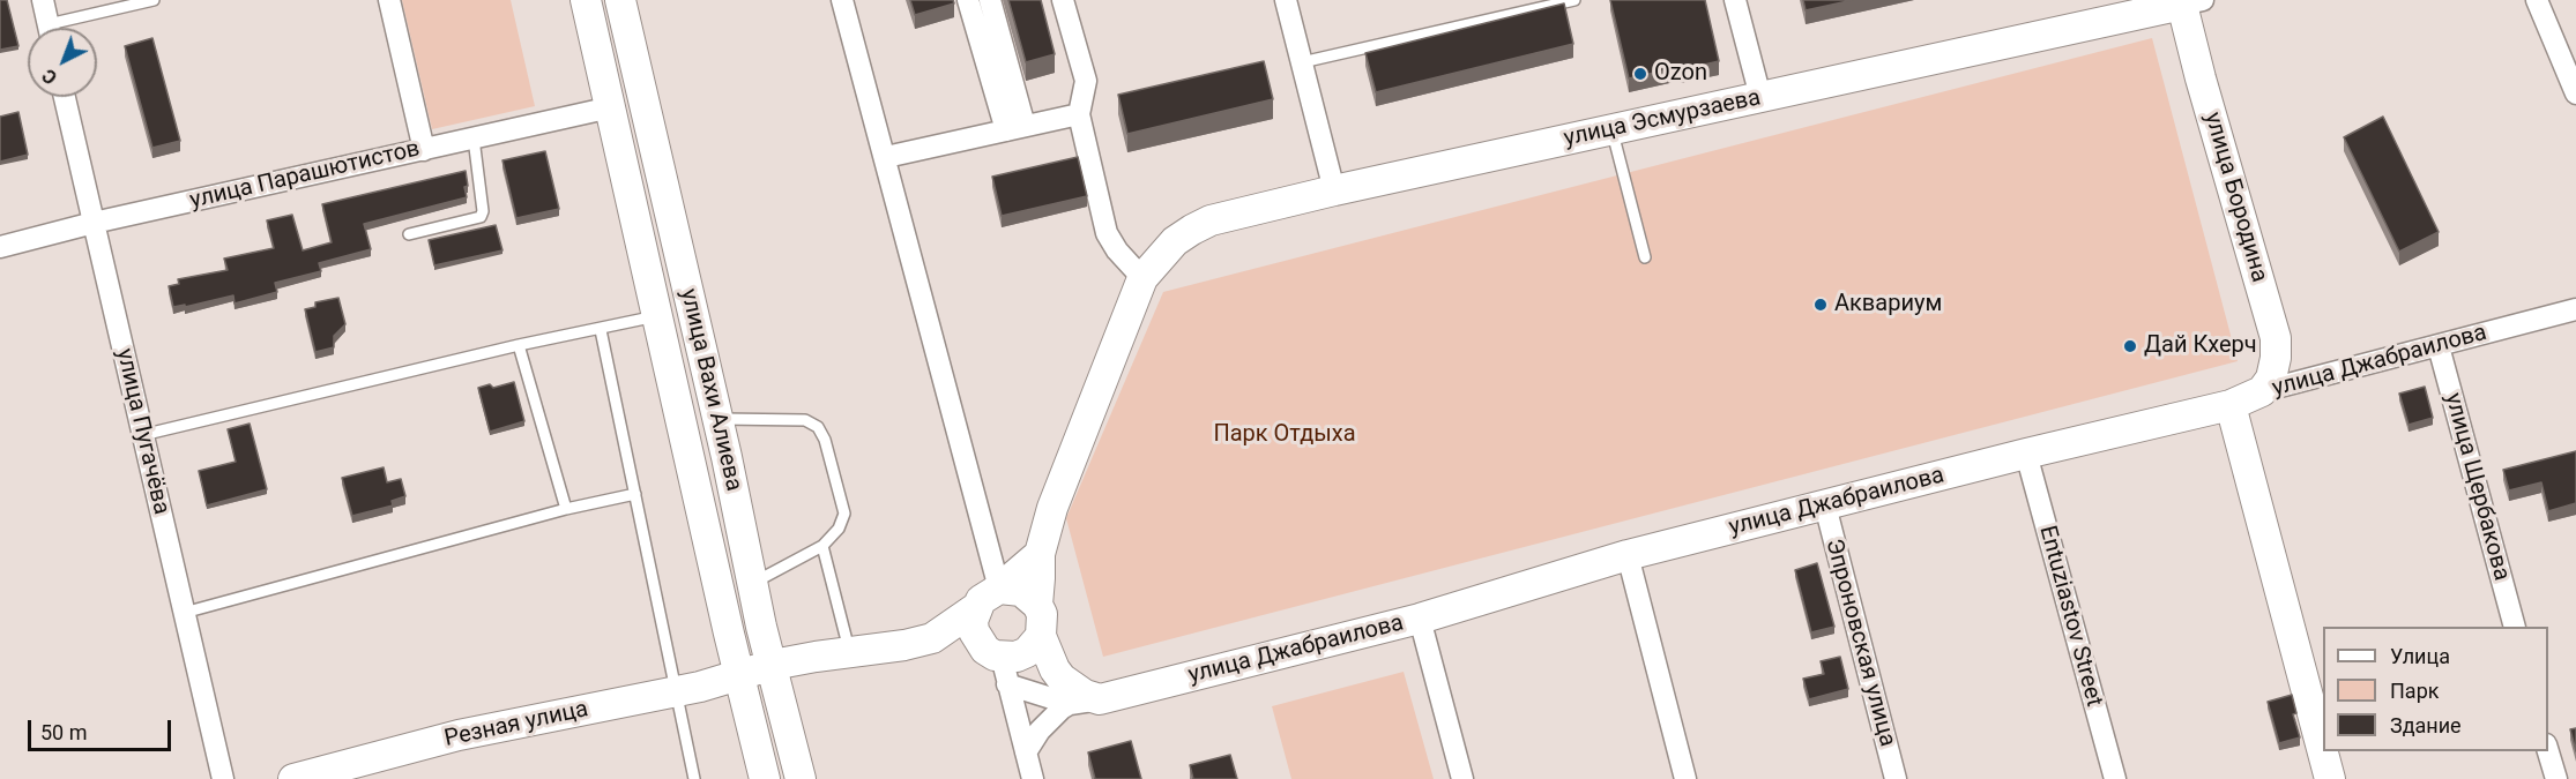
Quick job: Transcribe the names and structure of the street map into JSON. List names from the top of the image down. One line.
{"streets":{"street":["улица Эсмурзаева","улица Парашютистов","улица Бородина","улица Джабраилова","улица Вахи Алиева","улица Пугачёва","улица Щербакова","Entuziastov Street","Эпроновская улица","Резная улица"]},"crossings":[["улица Эсмурзаева","улица Бородина"],["улица Эсмурзаева","улица Джабраилова"],["улица Парашютистов","улица Вахи Алиева"],["улица Парашютистов","улица Пугачёва"],["улица Бородина","улица Джабраилова"],["улица Джабраилова","улица Щербакова"],["улица Джабраилова","Entuziastov Street"],["улица Джабраилова","Эпроновская улица"],["улица Вахи Алиева","Резная улица"]],"parks":["Парк Отдыха"],"places":["Ozon","Аквариум","Дай Кхерч"],"legend":["Улица","Парк","Здание"],"scale_bar":"50 m","north":"bottom left"}
